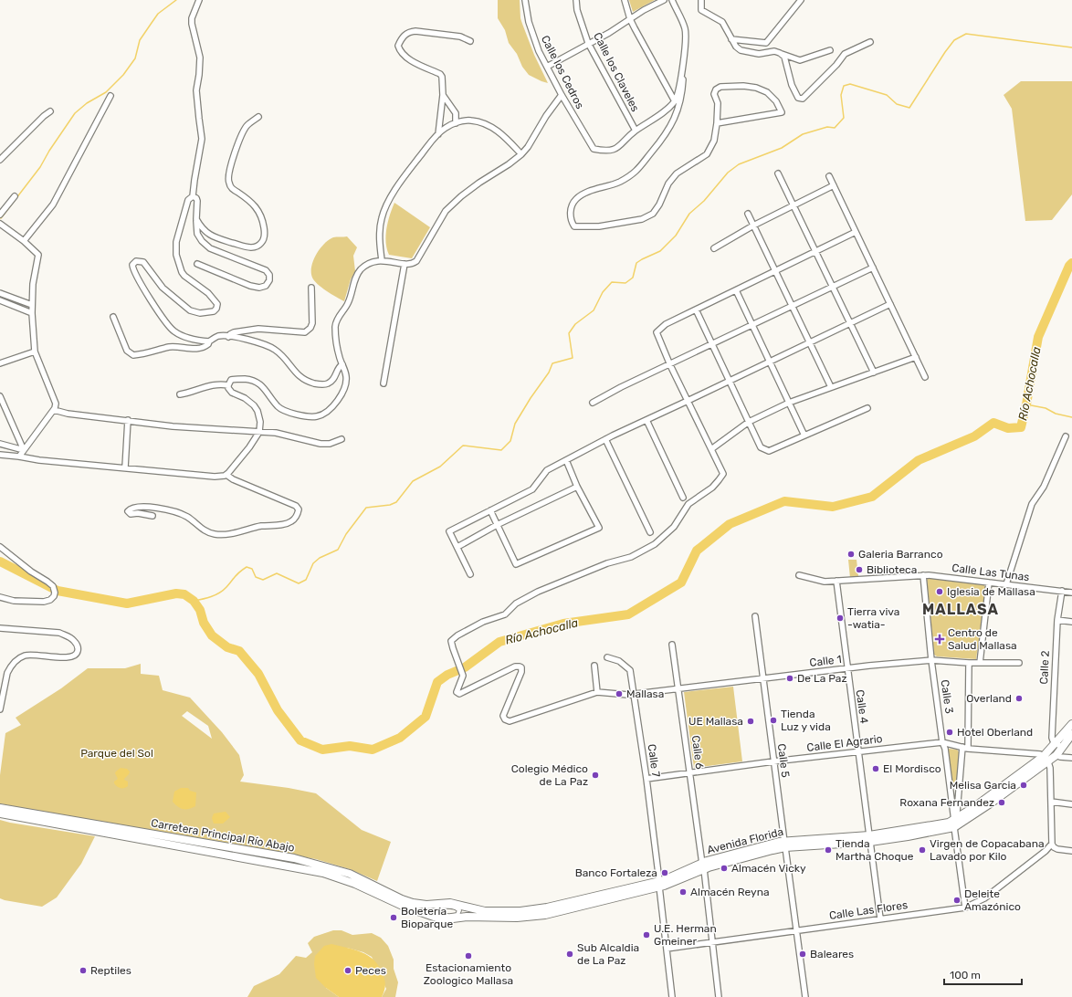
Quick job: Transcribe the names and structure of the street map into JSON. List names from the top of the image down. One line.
{"streets":{"main road":["Carretera Principal Río Abajo","Avenida Florida"],"street":["Calle los Cedros","Calle los Claveles","Calle Las Tunas","Calle 1","Calle 2","Calle 3","Calle 4","Calle El Agrario","Calle 6","Calle 7","Calle 5","Calle Las Flores"]},"crossings":[["Calle los Cedros","Calle los Claveles"],["Calle Las Tunas","Calle 2"],["Calle Las Tunas","Calle 3"],["Calle Las Tunas","Calle 4"],["Calle 1","Calle 3"],["Calle 1","Calle 4"],["Calle 1","Calle 6"],["Calle 1","Calle 7"],["Calle 1","Calle 5"],["Calle 2","Avenida Florida"],["Calle 3","Calle El Agrario"],["Calle 3","Avenida Florida"],["Calle 3","Calle Las Flores"],["Calle 4","Calle El Agrario"],["Calle 4","Avenida Florida"],["Calle 4","Calle Las Flores"],["Calle El Agrario","Calle 6"],["Calle El Agrario","Calle 7"],["Calle El Agrario","Calle 5"],["Calle El Agrario","Avenida Florida"],["Calle 6","Avenida Florida"],["Calle 6","Calle Las Flores"],["Calle 7","Avenida Florida"],["Calle 7","Calle Las Flores"],["Calle 5","Avenida Florida"],["Calle 5","Calle Las Flores"],["Carretera Principal Río Abajo","Avenida Florida"]],"districts":["MALLASA"],"water":["Río Achocalla"],"parks":["Parque del Sol"],"places":{"other":["Galeria Barranco","Biblioteca","Iglesia de Mallasa","Tierra viva -watia-","De La Paz","Mallasa","Overland","Tienda Luz y vida","UE Mallasa","Hotel Oberland","El Mordisco","Colegio Médico de La Paz","Melisa Garcia","Roxana Fernandez","Tienda Martha Choque","Virgen de Copacabana Lavado por Kilo","Almacén Vicky","Banco Fortaleza","Almacén Reyna","Deleite Amazónico","Boletería Bioparque","U.E. Herman Gmeiner","Sub Alcaldia de La Paz","Baleares","Estacionamiento Zoologico Mallasa","Reptiles","Peces"],"health":["Centro de Salud Mallasa"]},"scale_bar":"100 m"}
